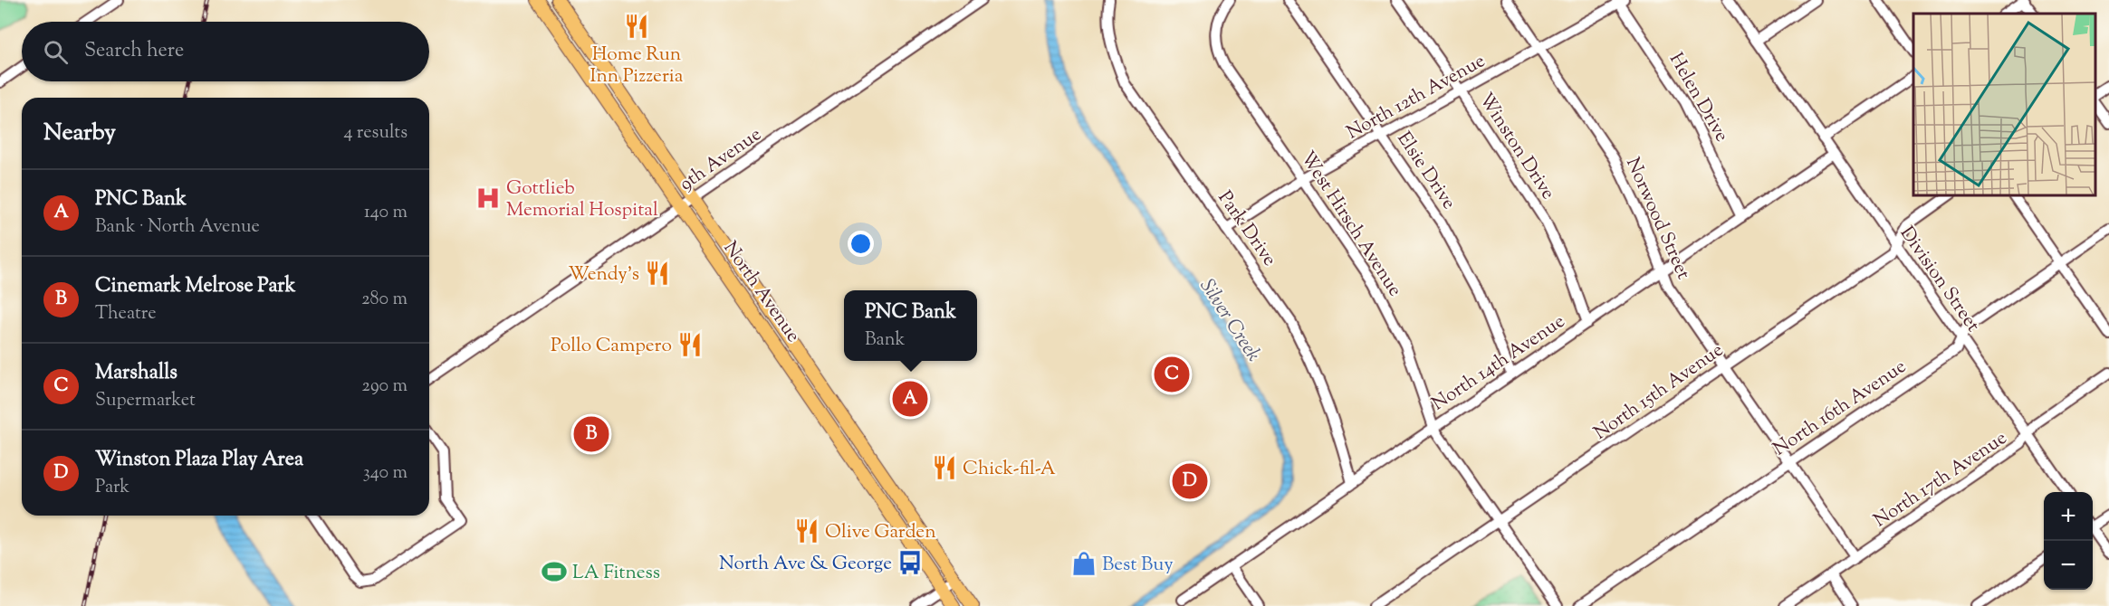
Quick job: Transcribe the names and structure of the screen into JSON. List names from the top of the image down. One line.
{"streets":{"main road":["North Avenue"],"street":["North 12th Avenue","Helen Drive","Winston Drive","9th Avenue","Elsie Drive","Norwood Street","West Hirsch Avenue","Park Drive","Division Street","North 14th Avenue","North 15th Avenue","North 16th Avenue","North 17th Avenue"]},"crossings":[["North 12th Avenue","Helen Drive"],["North 12th Avenue","Winston Drive"],["North 12th Avenue","Elsie Drive"],["North 12th Avenue","Norwood Street"],["North 12th Avenue","West Hirsch Avenue"],["North 12th Avenue","Park Drive"],["Helen Drive","North 14th Avenue"],["Winston Drive","North 14th Avenue"],["9th Avenue","North Avenue"],["Elsie Drive","North 14th Avenue"],["Norwood Street","North 14th Avenue"],["Norwood Street","North 15th Avenue"],["Norwood Street","North 16th Avenue"],["Norwood Street","North 17th Avenue"],["West Hirsch Avenue","North 14th Avenue"],["West Hirsch Avenue","North 15th Avenue"],["Park Drive","North 14th Avenue"],["Division Street","North 14th Avenue"],["Division Street","North 15th Avenue"],["Division Street","North 16th Avenue"],["Division Street","North 17th Avenue"]],"water":["Silver Creek"],"places":{"restaurant":["Home Run Inn Pizzeria","Wendy's","Pollo Campero","Chick-fil-A","Olive Garden"],"hospital":["Gottlieb Memorial Hospital"],"bus stop":["North Ave & George"],"shop":["Best Buy"],"sports":["LA Fitness"]},"page":{"search":"Search here","heading":["Nearby","4 results"],"list":[{"mark":"A","name":"PNC Bank","note":"Bank · North Avenue","value":"140 m"},{"mark":"B","name":"Cinemark Melrose Park","note":"Theatre","value":"280 m"},{"mark":"C","name":"Marshalls","note":"Supermarket","value":"290 m"},{"mark":"D","name":"Winston Plaza Play Area","note":"Park","value":"340 m"}],"popup":["PNC Bank","Bank"],"pins":["C","A","B","D"],"map_buttons":["+","−"]}}
